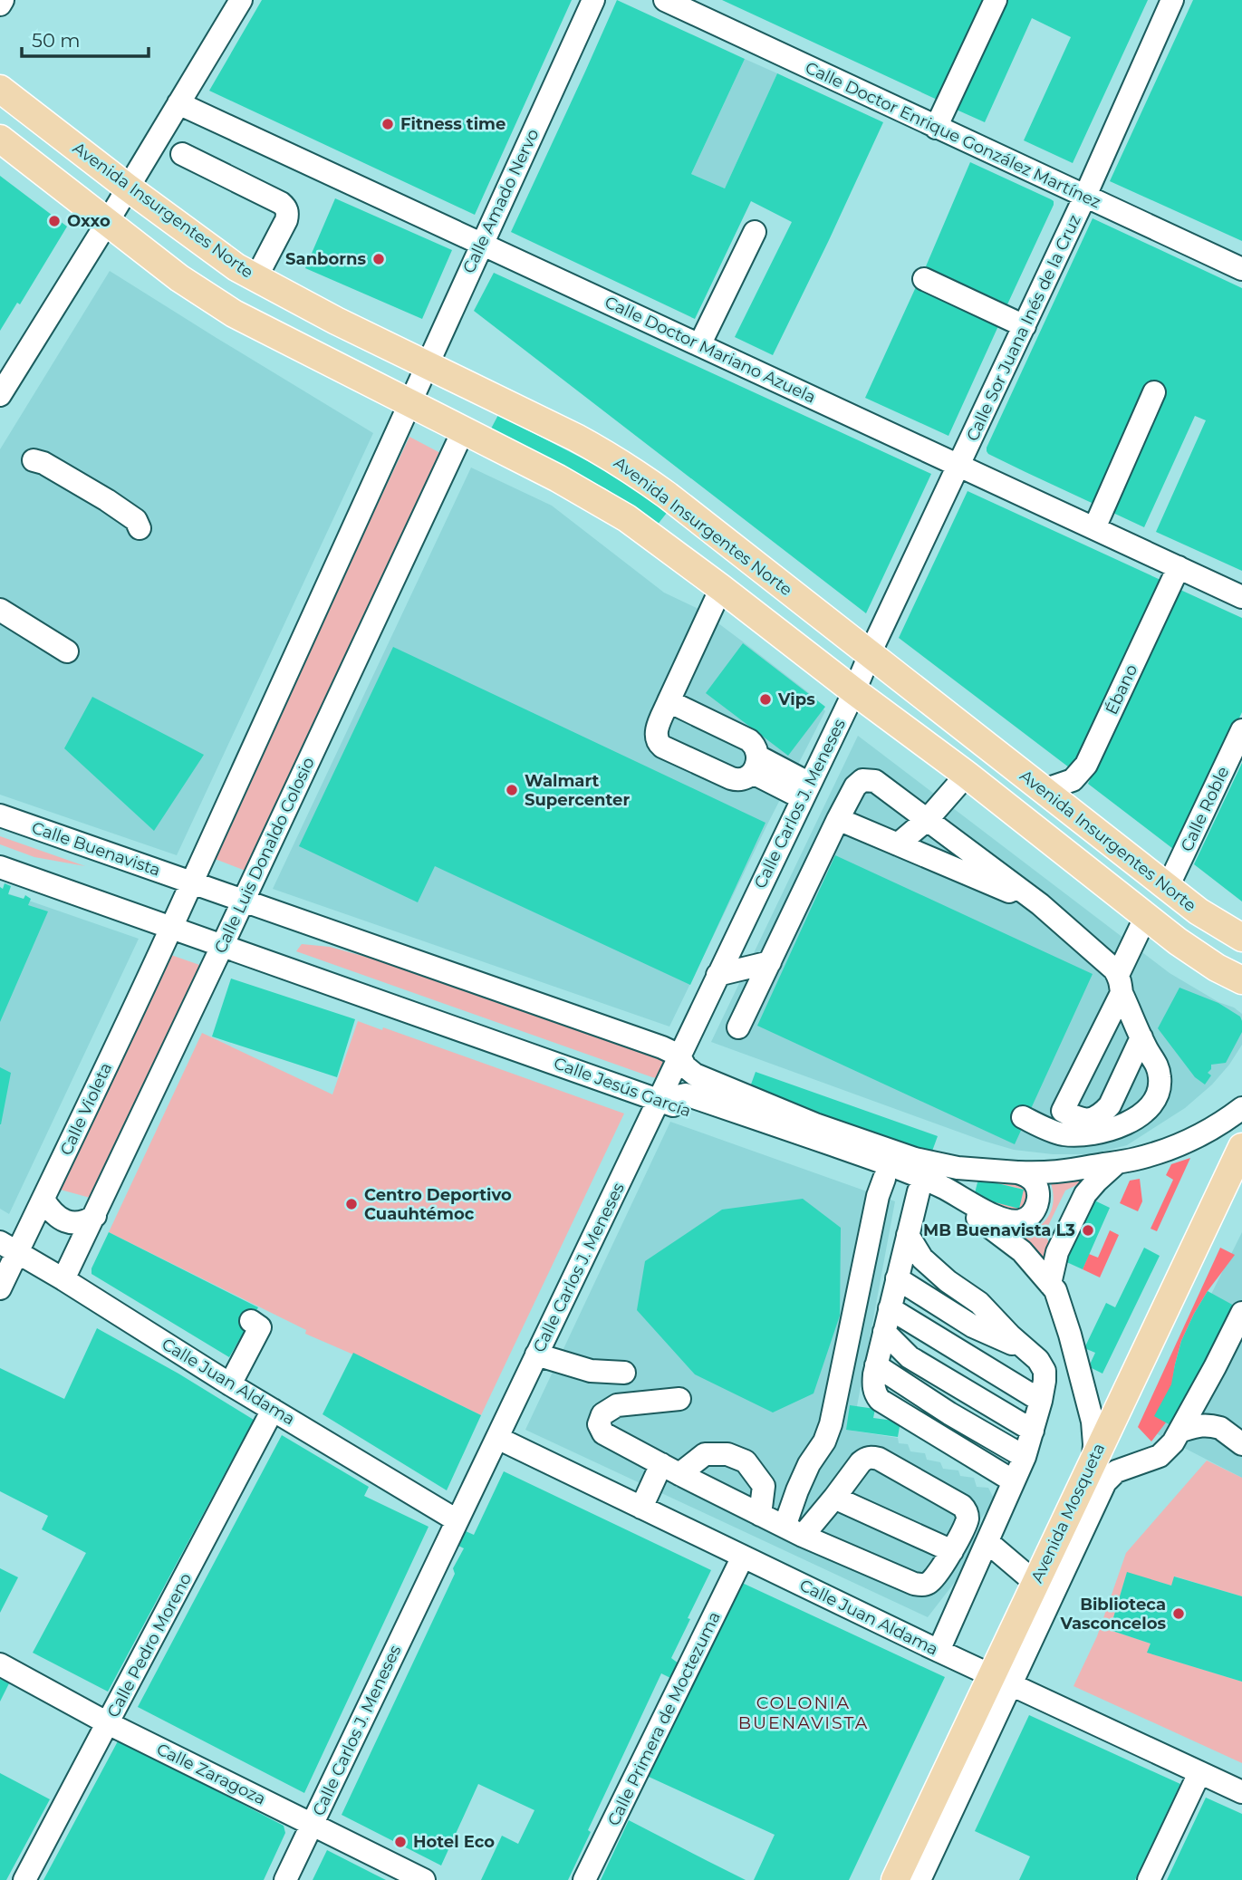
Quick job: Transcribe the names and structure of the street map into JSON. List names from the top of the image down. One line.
{"streets":{"main road":["Avenida Insurgentes Norte","Avenida Mosqueta"],"street":["Calle Doctor Enrique González Martínez","Calle Amado Nervo","Calle Sor Juana Inés de la Cruz","Calle Doctor Mariano Azuela","Ébano","Calle Carlos J. Meneses","Calle Roble","Calle Buenavista","Calle Luis Donaldo Colosio","Calle Jesús García","Calle Violeta","Calle Juan Aldama","Calle Pedro Moreno","Calle Primera de Moctezuma","Calle Zaragoza"]},"crossings":[["Calle Doctor Enrique González Martínez","Calle Sor Juana Inés de la Cruz"],["Calle Amado Nervo","Avenida Insurgentes Norte"],["Calle Amado Nervo","Calle Doctor Mariano Azuela"],["Avenida Insurgentes Norte","Calle Sor Juana Inés de la Cruz"],["Avenida Insurgentes Norte","Ébano"],["Avenida Insurgentes Norte","Calle Carlos J. Meneses"],["Avenida Insurgentes Norte","Calle Roble"],["Calle Sor Juana Inés de la Cruz","Calle Doctor Mariano Azuela"],["Calle Sor Juana Inés de la Cruz","Calle Carlos J. Meneses"],["Calle Doctor Mariano Azuela","Ébano"],["Calle Carlos J. Meneses","Calle Jesús García"],["Calle Carlos J. Meneses","Calle Juan Aldama"],["Calle Carlos J. Meneses","Calle Zaragoza"],["Calle Luis Donaldo Colosio","Calle Jesús García"],["Calle Luis Donaldo Colosio","Calle Juan Aldama"],["Calle Jesús García","Calle Violeta"],["Calle Jesús García","Avenida Mosqueta"],["Calle Violeta","Calle Juan Aldama"],["Calle Juan Aldama","Avenida Mosqueta"],["Calle Juan Aldama","Calle Pedro Moreno"],["Calle Juan Aldama","Calle Primera de Moctezuma"],["Calle Pedro Moreno","Calle Zaragoza"]],"districts":["COLONIA BUENAVISTA"],"places":["Fitness time","Oxxo","Sanborns","Vips","Walmart Supercenter","Centro Deportivo Cuauhtémoc","MB Buenavista L3","Biblioteca Vasconcelos","Hotel Eco"],"scale_bar":"50 m"}
